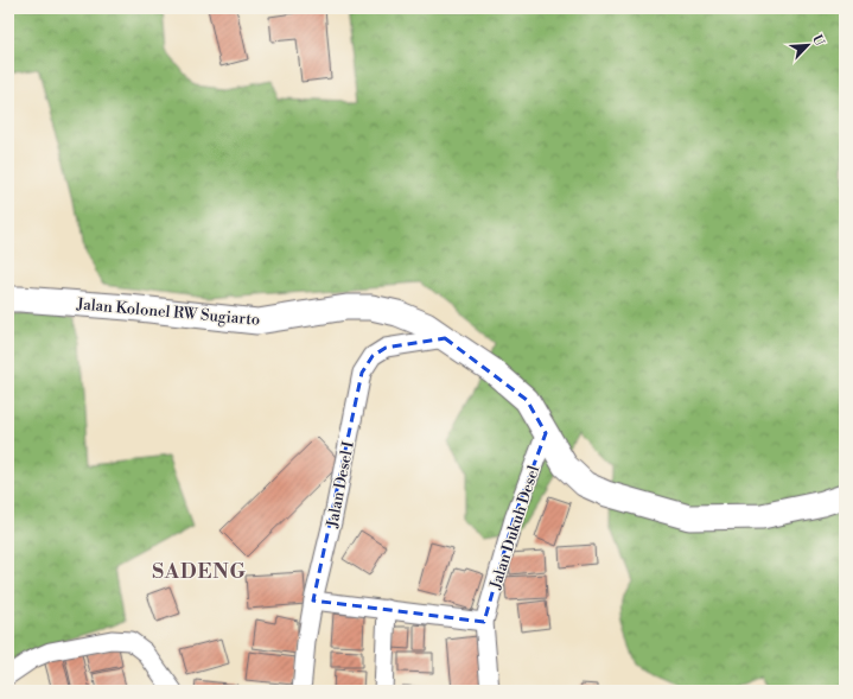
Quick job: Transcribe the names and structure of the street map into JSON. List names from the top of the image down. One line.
{"streets":{"main road":["Jalan Kolonel RW Sugiarto"],"street":["Jalan Desel I","Jalan Dukuh Desel"]},"crossings":[["Jalan Kolonel RW Sugiarto","Jalan Desel I"],["Jalan Kolonel RW Sugiarto","Jalan Dukuh Desel"]],"districts":["SADENG"],"north":"top right"}
